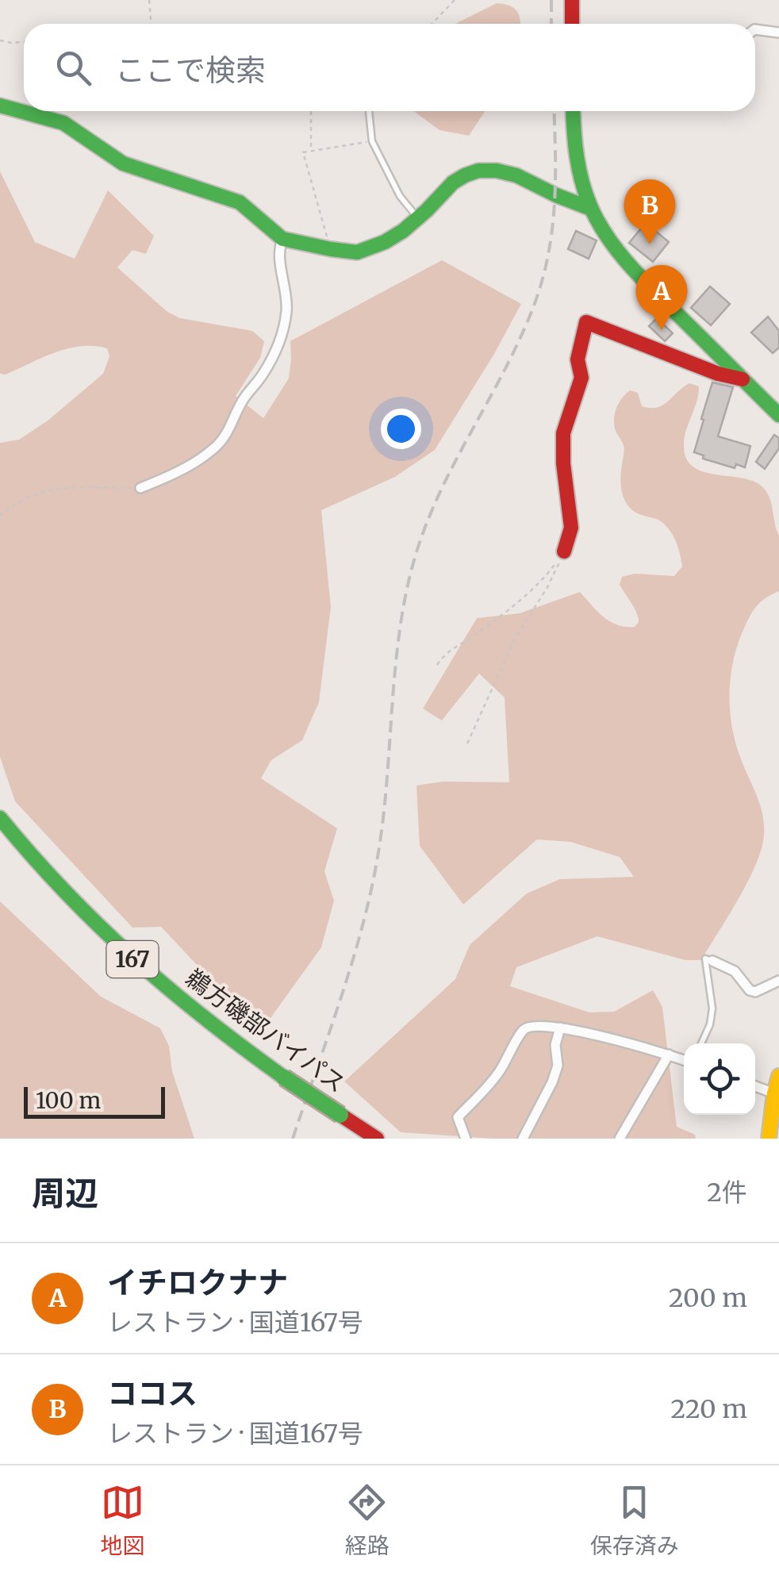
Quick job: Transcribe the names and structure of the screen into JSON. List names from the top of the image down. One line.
{"streets":{"main road":["167","鵜方磯部バイパス"]},"scale_bar":"100 m","page":{"search":"ここで検索","pins":["B","A"],"scale":"100 m","heading":["周辺","2件"],"list":[{"mark":"A","name":"イチロクナナ","note":"レストラン · 国道167号","value":"200 m"},{"mark":"B","name":"ココス","note":"レストラン · 国道167号","value":"220 m"}],"nav":["地図","経路","保存済み"]}}
